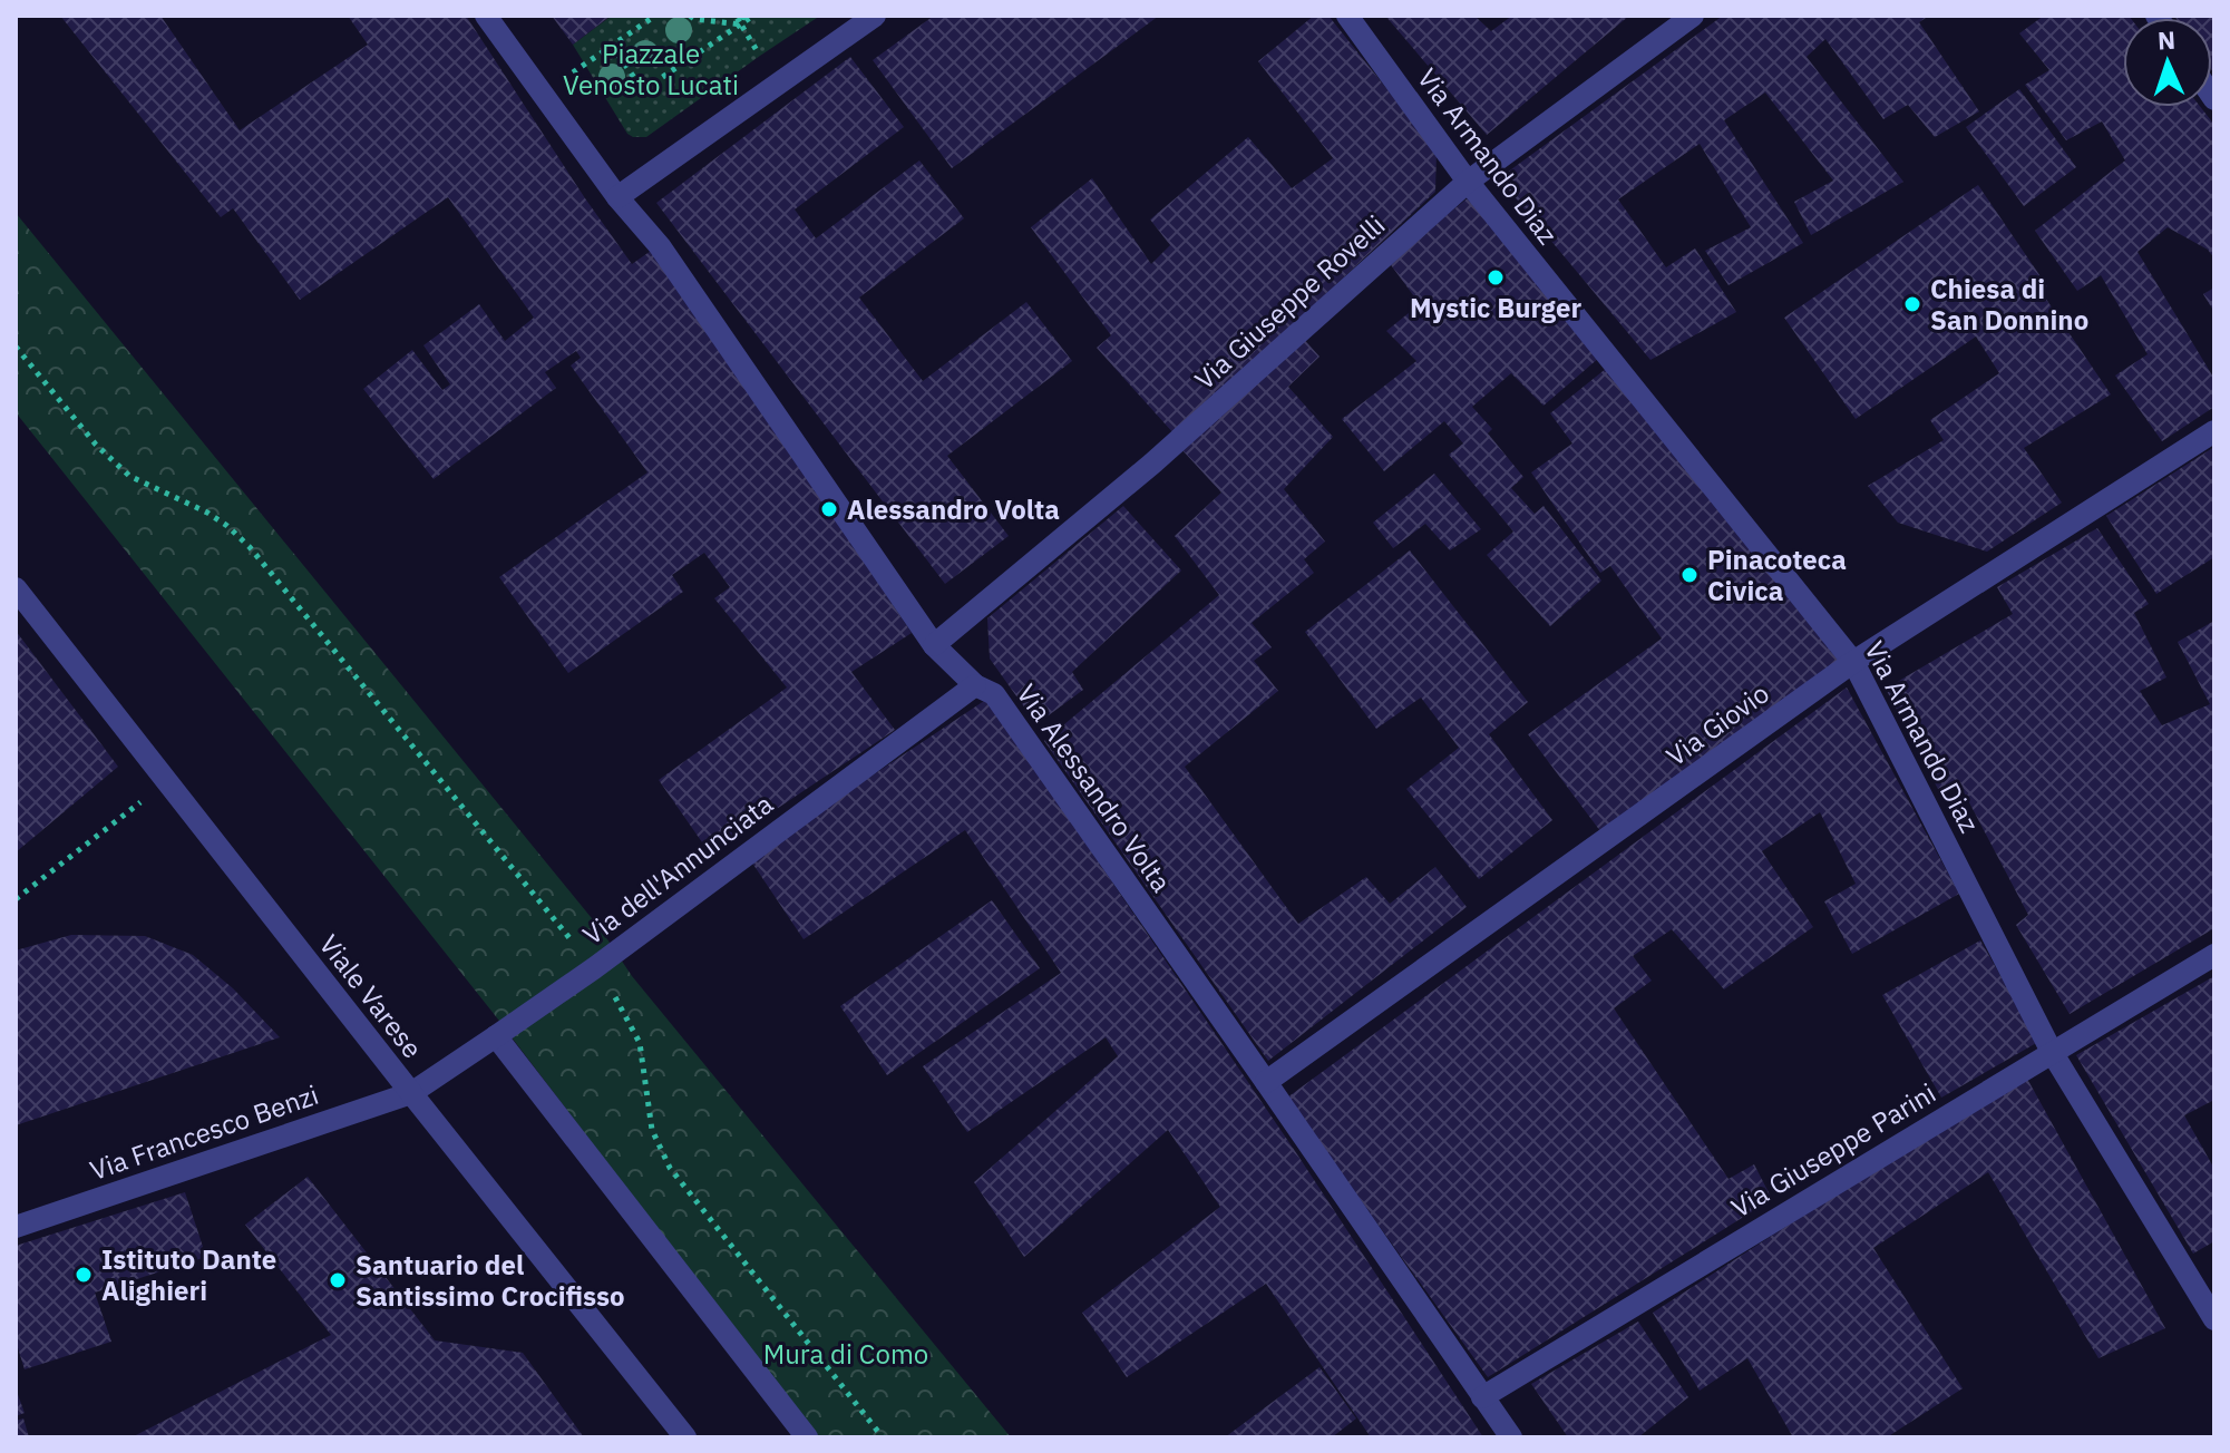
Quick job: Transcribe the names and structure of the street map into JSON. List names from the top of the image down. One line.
{"streets":{"street":["Via Armando Diaz","Via Giuseppe Rovelli","Via Giovio","Via Alessandro Volta","Via dell'Annunciata","Viale Varese","Via Francesco Benzi","Via Giuseppe Parini"]},"crossings":[["Via Armando Diaz","Via Giuseppe Rovelli"],["Via Armando Diaz","Via Giovio"],["Via Armando Diaz","Via Giuseppe Parini"],["Via Giuseppe Rovelli","Via Alessandro Volta"],["Via Giovio","Via Alessandro Volta"],["Via Alessandro Volta","Via dell'Annunciata"],["Via Alessandro Volta","Via Giuseppe Parini"],["Via dell'Annunciata","Viale Varese"],["Via dell'Annunciata","Via Francesco Benzi"],["Viale Varese","Via Francesco Benzi"]],"parks":["Piazzale Venosto Lucati","Mura di Como"],"places":["Mystic Burger","Chiesa di San Donnino","Alessandro Volta","Pinacoteca Civica","Istituto Dante Alighieri","Santuario del Santissimo Crocifisso"],"north":"top"}
